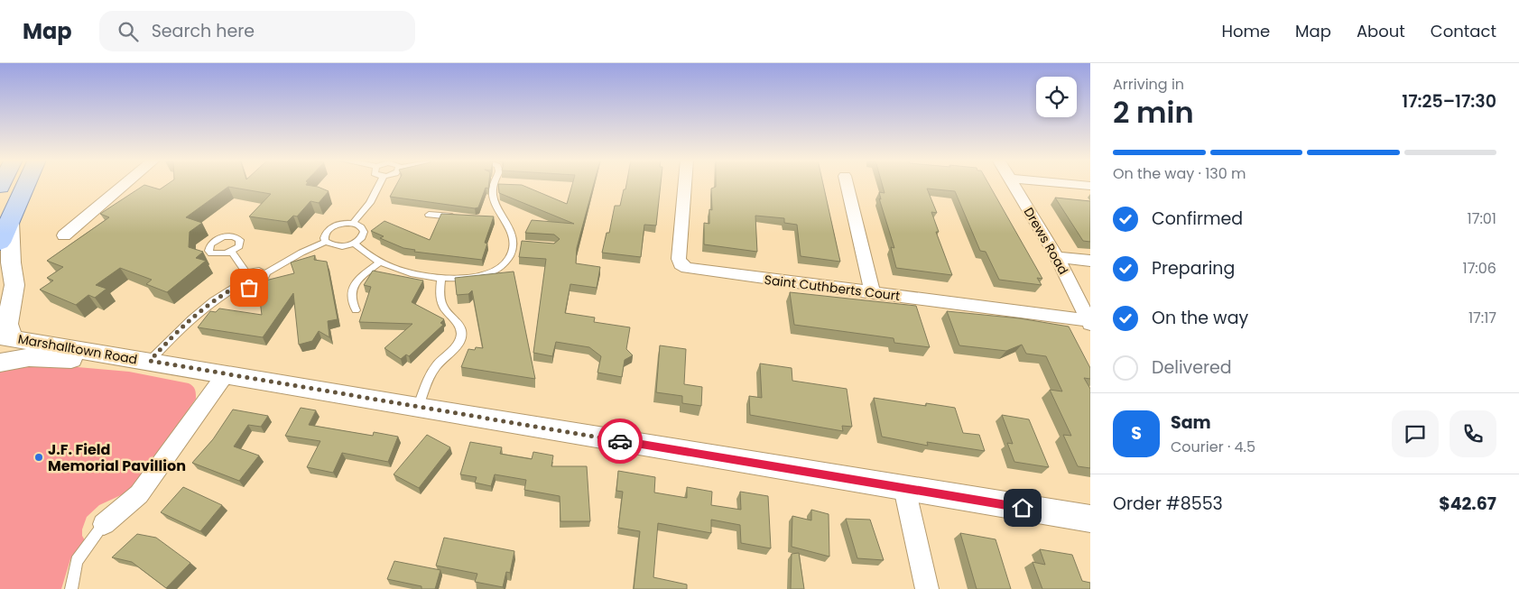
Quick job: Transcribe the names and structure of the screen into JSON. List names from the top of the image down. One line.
{"streets":{"street":["Drews Road","Saint Cuthberts Court","Marshalltown Road"]},"crossings":[["Drews Road","Saint Cuthberts Court"]],"places":["J.F. Field Memorial Pavillion"],"page":{"header":"Map","search":"Search here","nav":["Home","Map","About","Contact"],"heading":["2 min","Arriving in","17:25–17:30"],"panel":["Sam","Courier · 4.5","Order #8553","$42.67"],"bar":"On the way · 130 m","list":[["Confirmed","17:01"],["Preparing","17:06"],["On the way","17:17"],"Delivered"],"round":"S"}}
